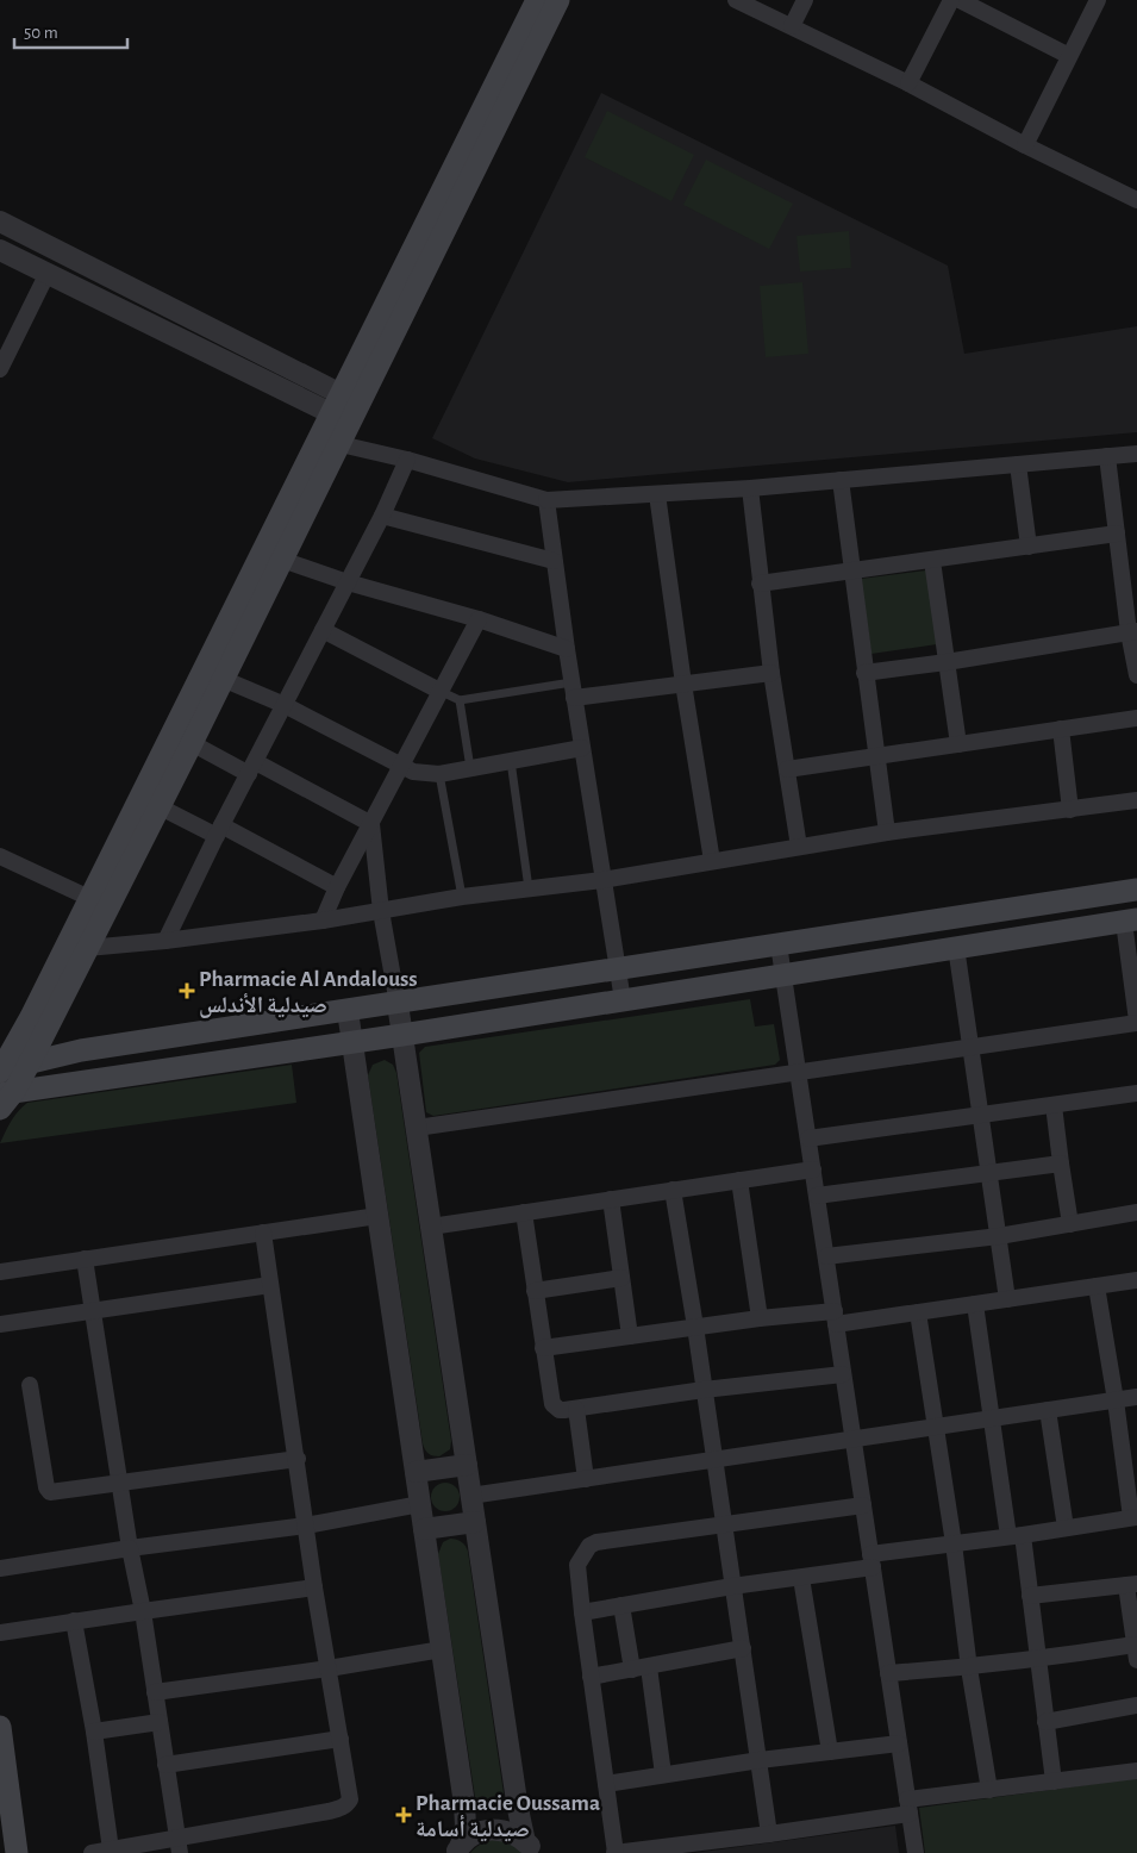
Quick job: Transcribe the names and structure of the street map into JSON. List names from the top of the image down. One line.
{"places":{"health":["Pharmacie Al Andalouss صيدلية الأندلس","Pharmacie Oussama صيدلية أسامة"]},"scale_bar":"50 m"}
